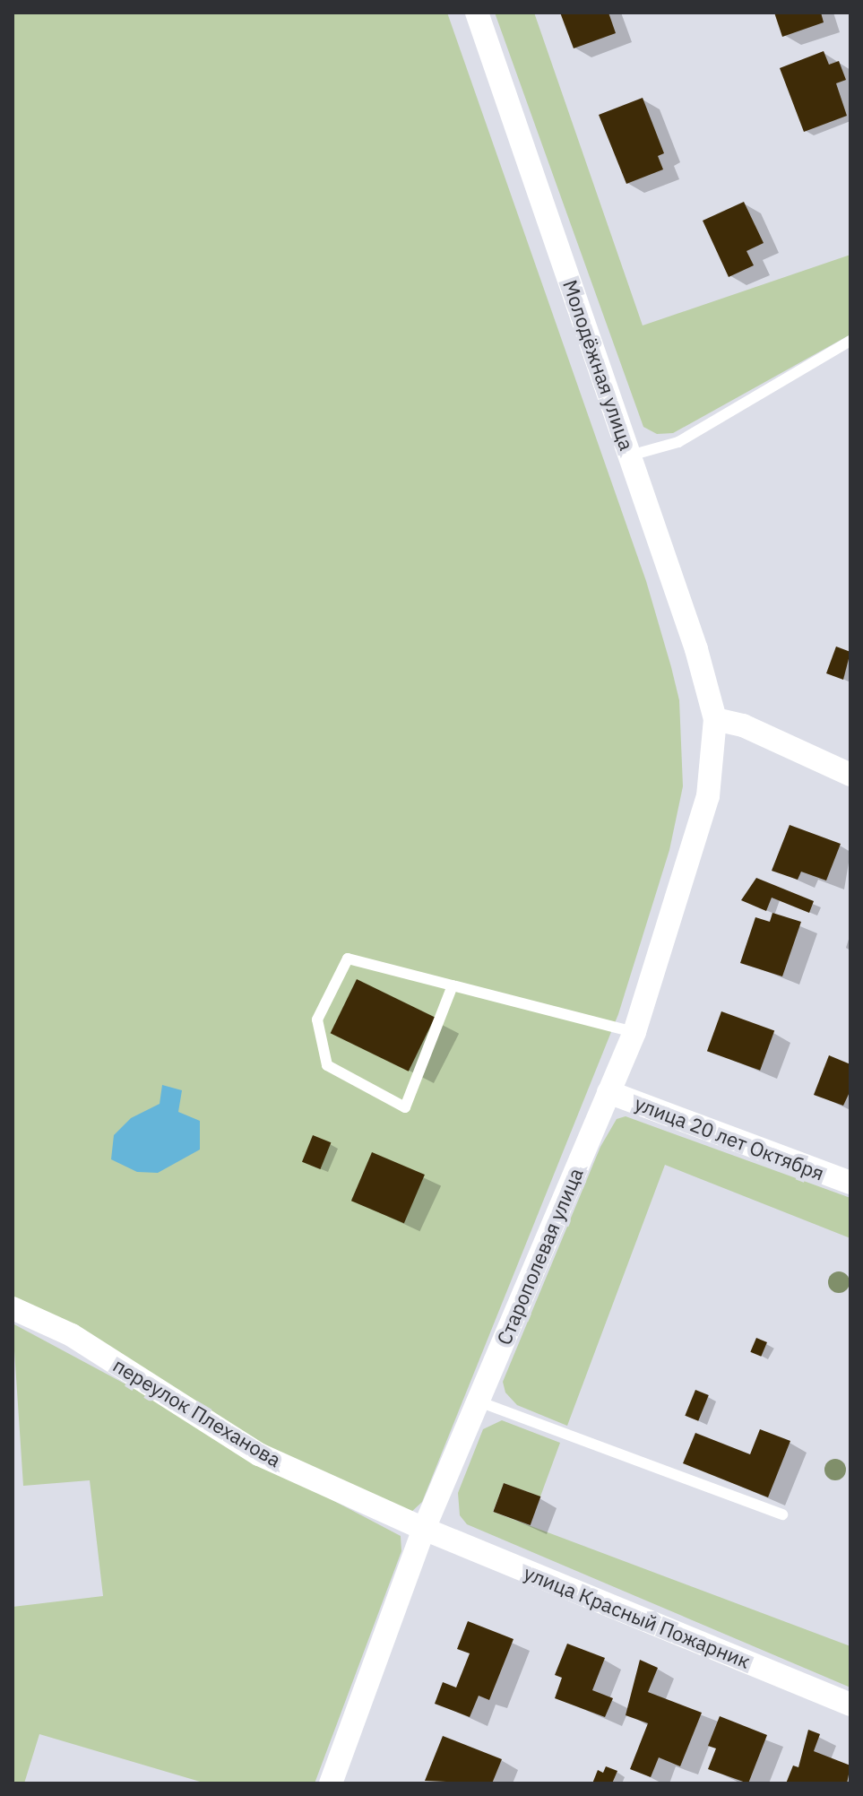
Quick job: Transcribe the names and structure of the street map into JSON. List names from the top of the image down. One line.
{"streets":{"street":["Молодёжная улица","улица 20 лет Октября","Старополевая улица","переулок Плеханова","улица Красный Пожарник"]},"crossings":[["Молодёжная улица","Старополевая улица"],["улица 20 лет Октября","Старополевая улица"],["Старополевая улица","переулок Плеханова"],["Старополевая улица","улица Красный Пожарник"],["переулок Плеханова","улица Красный Пожарник"]]}
